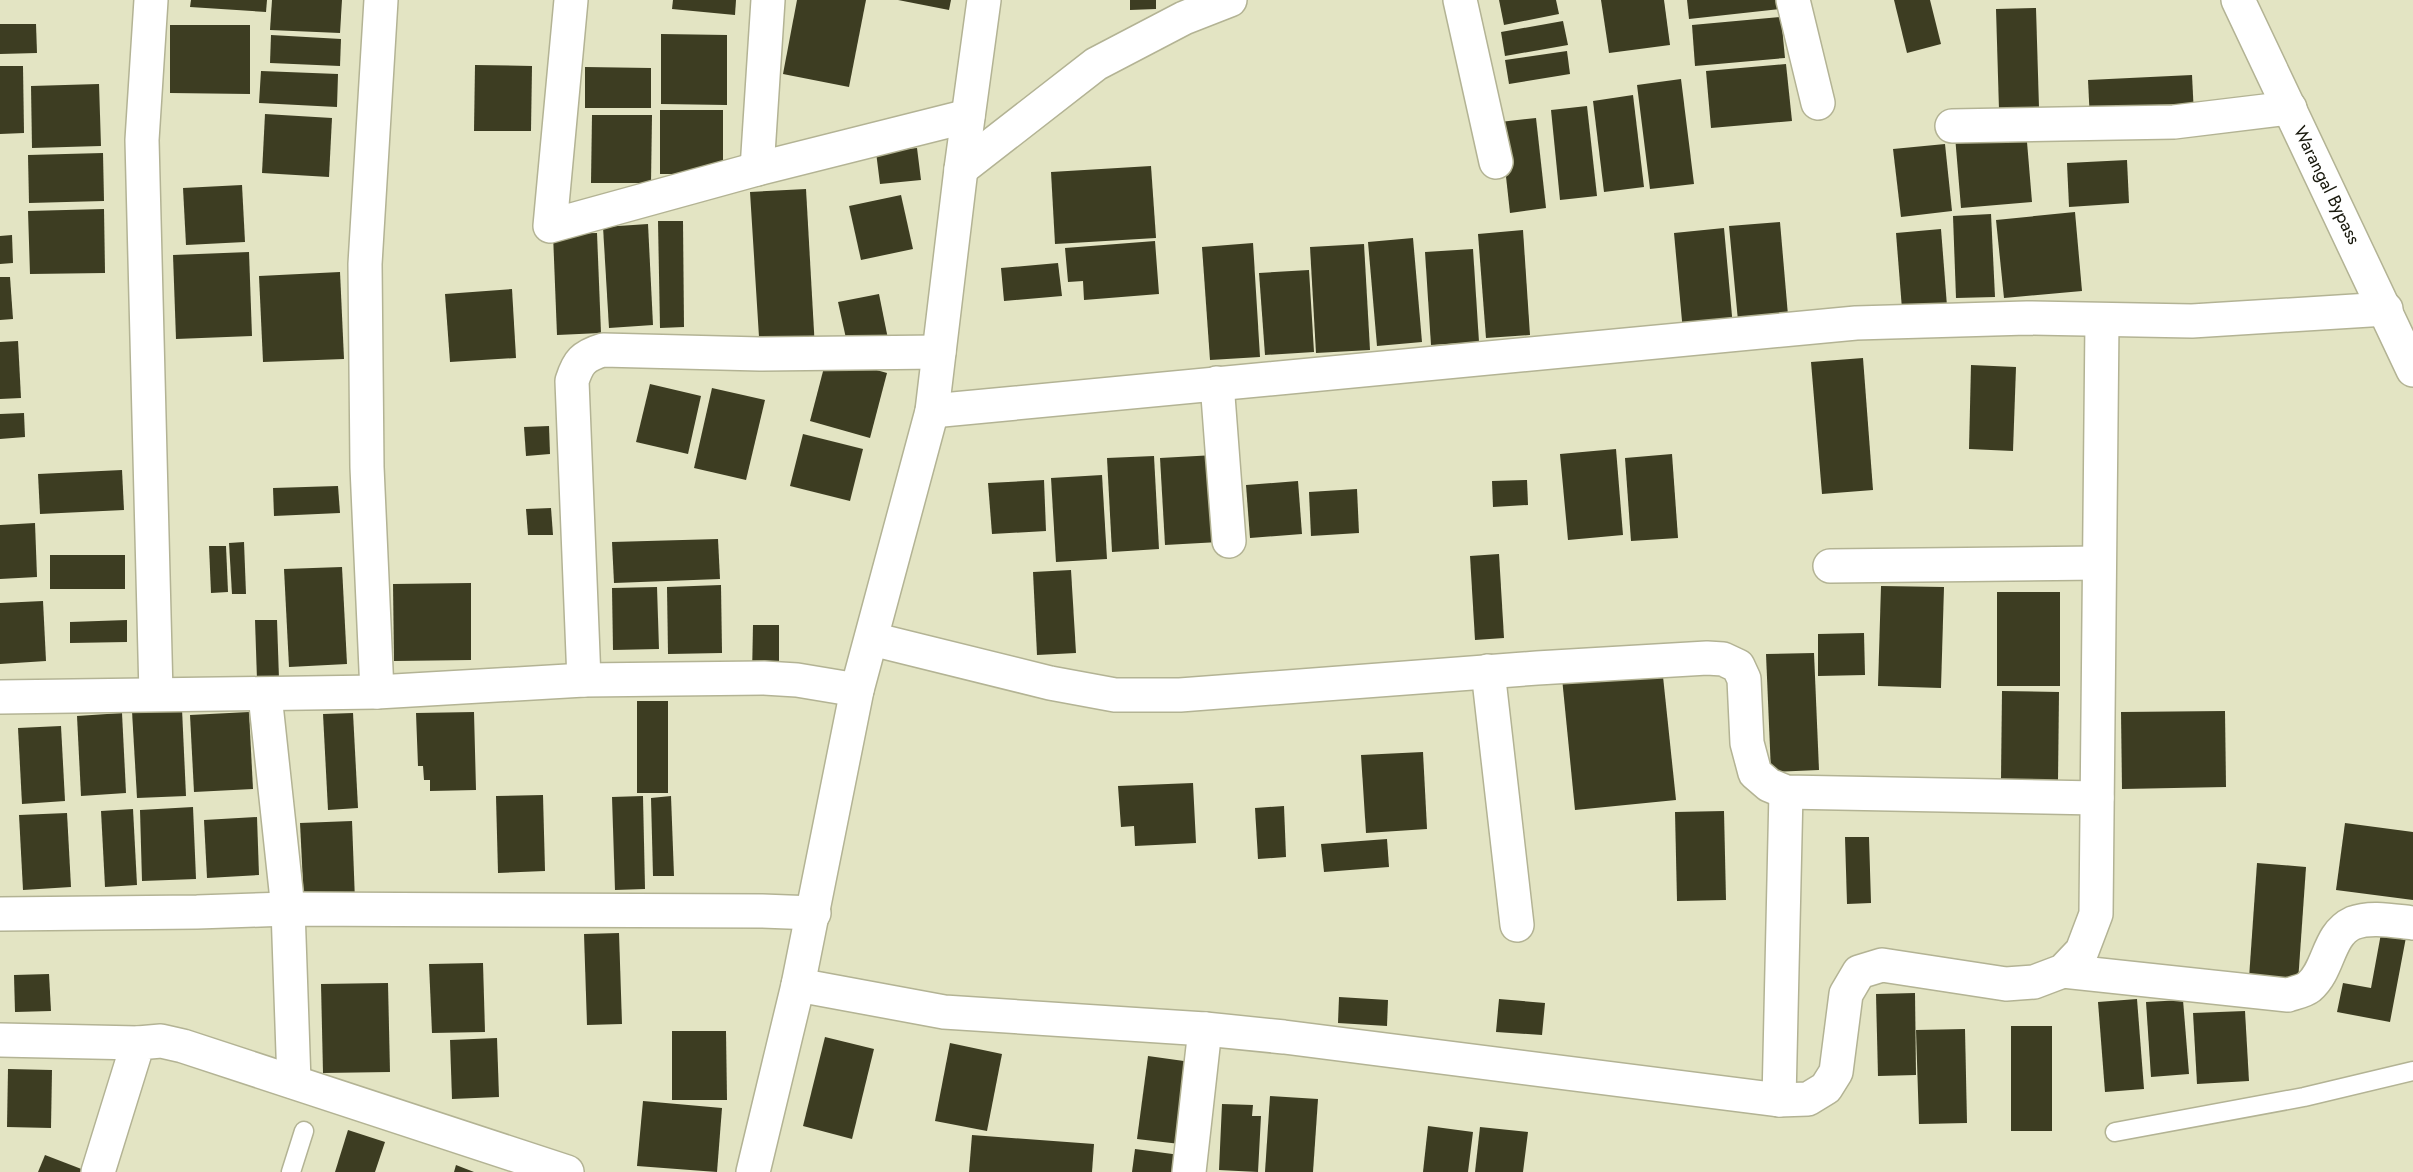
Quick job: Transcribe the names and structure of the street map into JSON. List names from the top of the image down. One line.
{"streets":{"street":["Warangal Bypass"]}}
